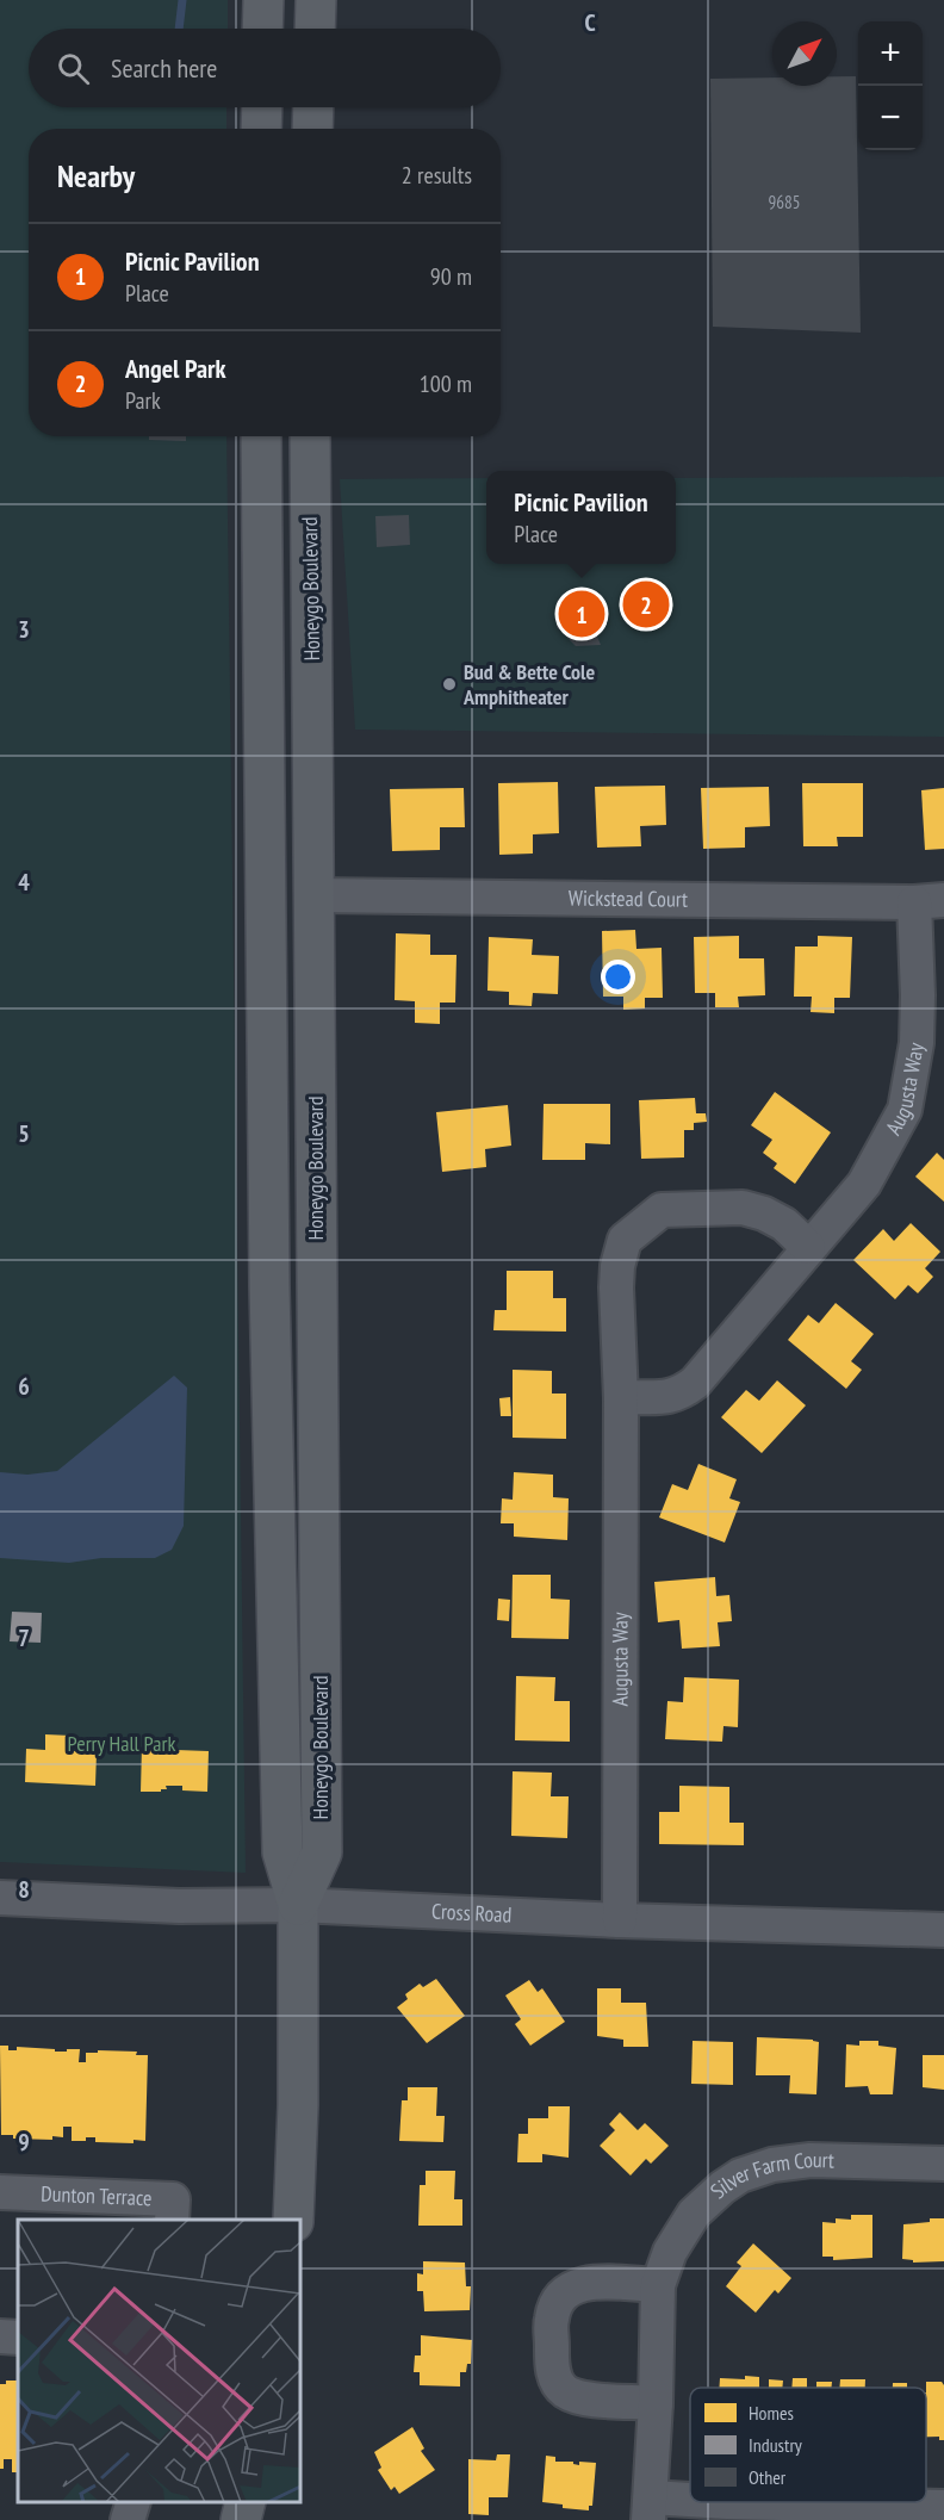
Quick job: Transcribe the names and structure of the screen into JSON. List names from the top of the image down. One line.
{"streets":{"main road":["Honeygo Boulevard"],"street":["Wickstead Court","Augusta Way","Cross Road","Silver Farm Court","Dunton Terrace"]},"crossings":[["Honeygo Boulevard","Wickstead Court"],["Honeygo Boulevard","Cross Road"],["Wickstead Court","Augusta Way"],["Augusta Way","Cross Road"]],"parks":["Perry Hall Park"],"places":["Bud & Bette Cole Amphitheater"],"house_numbers":["9685"],"legend":["Homes","Industry","Other"],"north":"top right","page":{"map_buttons":["+","−"],"search":"Search here","heading":["Nearby","2 results"],"list":[{"mark":"1","name":"Picnic Pavilion","note":"Place","value":"90 m"},{"mark":"2","name":"Angel Park","note":"Park","value":"100 m"}],"popup":["Picnic Pavilion","Place"],"pins":["2","1"]},"grid":{"columns":["C"],"rows":["3","4","5","6","7","8","9"]}}
